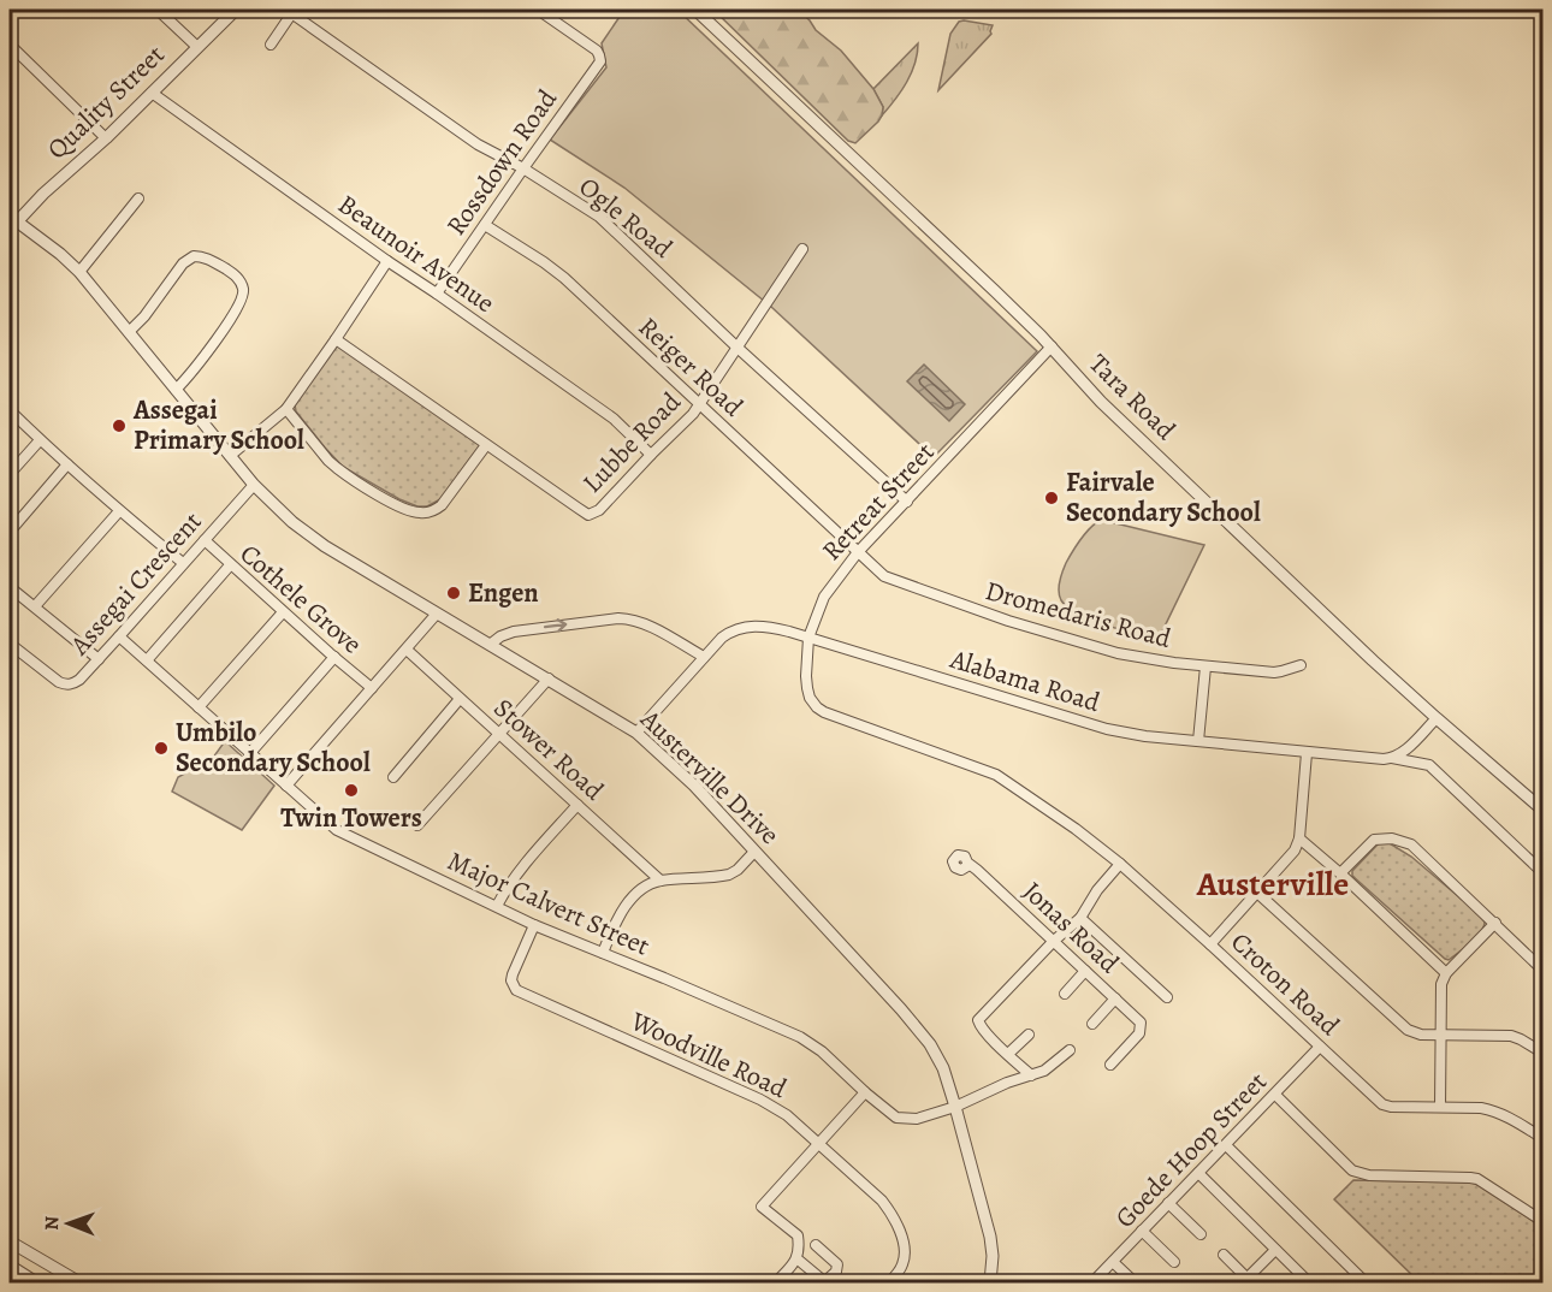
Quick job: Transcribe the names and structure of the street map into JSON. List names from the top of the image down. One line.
{"streets":{"street":["Quality Street","Rossdown Road","Ogle Road","Beaunoir Avenue","Reiger Road","Tara Road","Lubbe Road","Retreat Street","Assegai Crescent","Cothele Grove","Dromedaris Road","Alabama Road","Stower Road","Austerville Drive","Major Calvert Street","Jonas Road","Croton Road","Woodville Road","Goede Hoop Street"]},"crossings":[["Quality Street","Beaunoir Avenue"],["Quality Street","Austerville Drive"],["Rossdown Road","Ogle Road"],["Rossdown Road","Beaunoir Avenue"],["Rossdown Road","Reiger Road"],["Ogle Road","Lubbe Road"],["Ogle Road","Retreat Street"],["Beaunoir Avenue","Lubbe Road"],["Reiger Road","Lubbe Road"],["Reiger Road","Retreat Street"],["Reiger Road","Dromedaris Road"],["Tara Road","Retreat Street"],["Retreat Street","Dromedaris Road"],["Retreat Street","Alabama Road"],["Retreat Street","Croton Road"],["Assegai Crescent","Cothele Grove"],["Assegai Crescent","Austerville Drive"],["Assegai Crescent","Major Calvert Street"],["Alabama Road","Austerville Drive"],["Austerville Drive","Major Calvert Street"],["Major Calvert Street","Woodville Road"],["Croton Road","Goede Hoop Street"]],"districts":["Austerville"],"places":["Assegai Primary School","Fairvale Secondary School","Engen","Umbilo Secondary School","Twin Towers"],"north":"left"}
